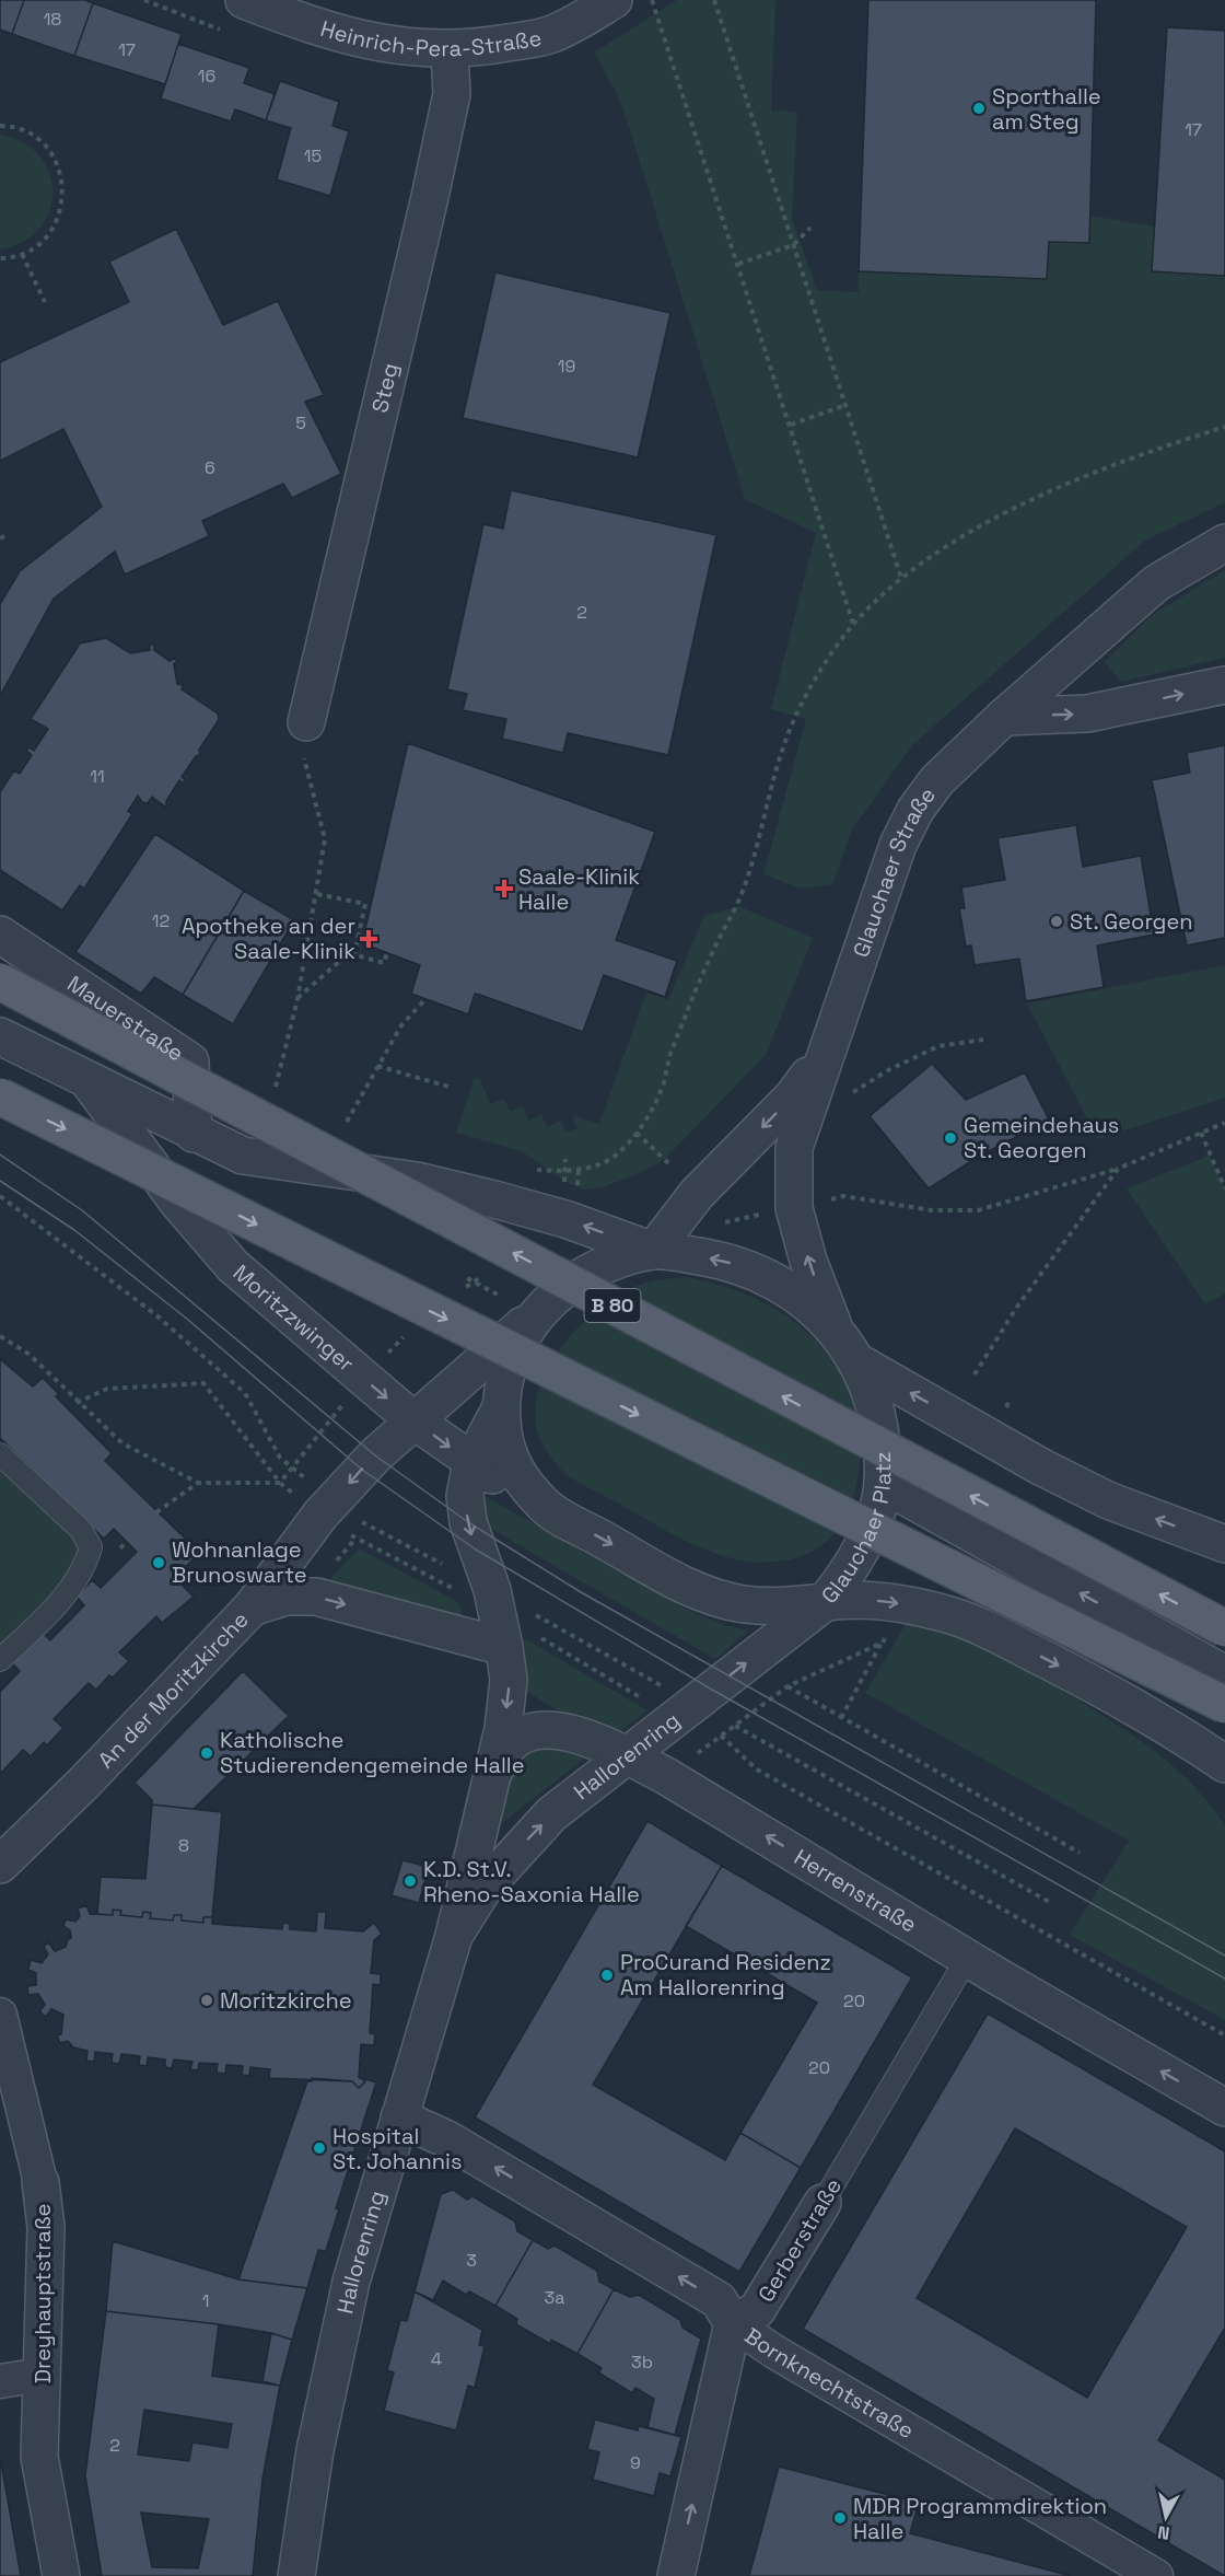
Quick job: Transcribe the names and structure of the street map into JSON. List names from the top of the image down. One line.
{"streets":{"main road":["B 80"],"street":["Heinrich-Pera-Straße","Steg","Glauchaer Straße","Mauerstraße","Moritzzwinger","Glauchaer Platz","An der Moritzkirche","Hallorenring","Herrenstraße","Gerberstraße","Dreyhauptstraße","Bornknechtstraße"]},"crossings":[["Heinrich-Pera-Straße","Steg"],["Mauerstraße","Moritzzwinger"],["Moritzzwinger","Glauchaer Platz"],["Moritzzwinger","An der Moritzkirche"],["Moritzzwinger","Hallorenring"],["Glauchaer Platz","An der Moritzkirche"],["Glauchaer Platz","Hallorenring"],["Hallorenring","Herrenstraße"],["Hallorenring","Bornknechtstraße"],["Herrenstraße","Gerberstraße"],["Gerberstraße","Bornknechtstraße"]],"one_way":["Bornknechtstraße"],"places":{"other":["Sporthalle am Steg","St. Georgen","Gemeindehaus St. Georgen","Wohnanlage Brunoswarte","Katholische Studierendengemeinde Halle","K.D. St.V. Rheno-Saxonia Halle","ProCurand Residenz Am Hallorenring","Moritzkirche","Hospital St. Johannis","MDR Programmdirektion Halle"],"health":["Saale-Klinik Halle","Apotheke an der Saale-Klinik"]},"house_numbers":["18","17","16","17","15","19","5","6","2","11","12","8","20","20","3","3a","1","4","3b","2","9"],"north":"bottom"}
